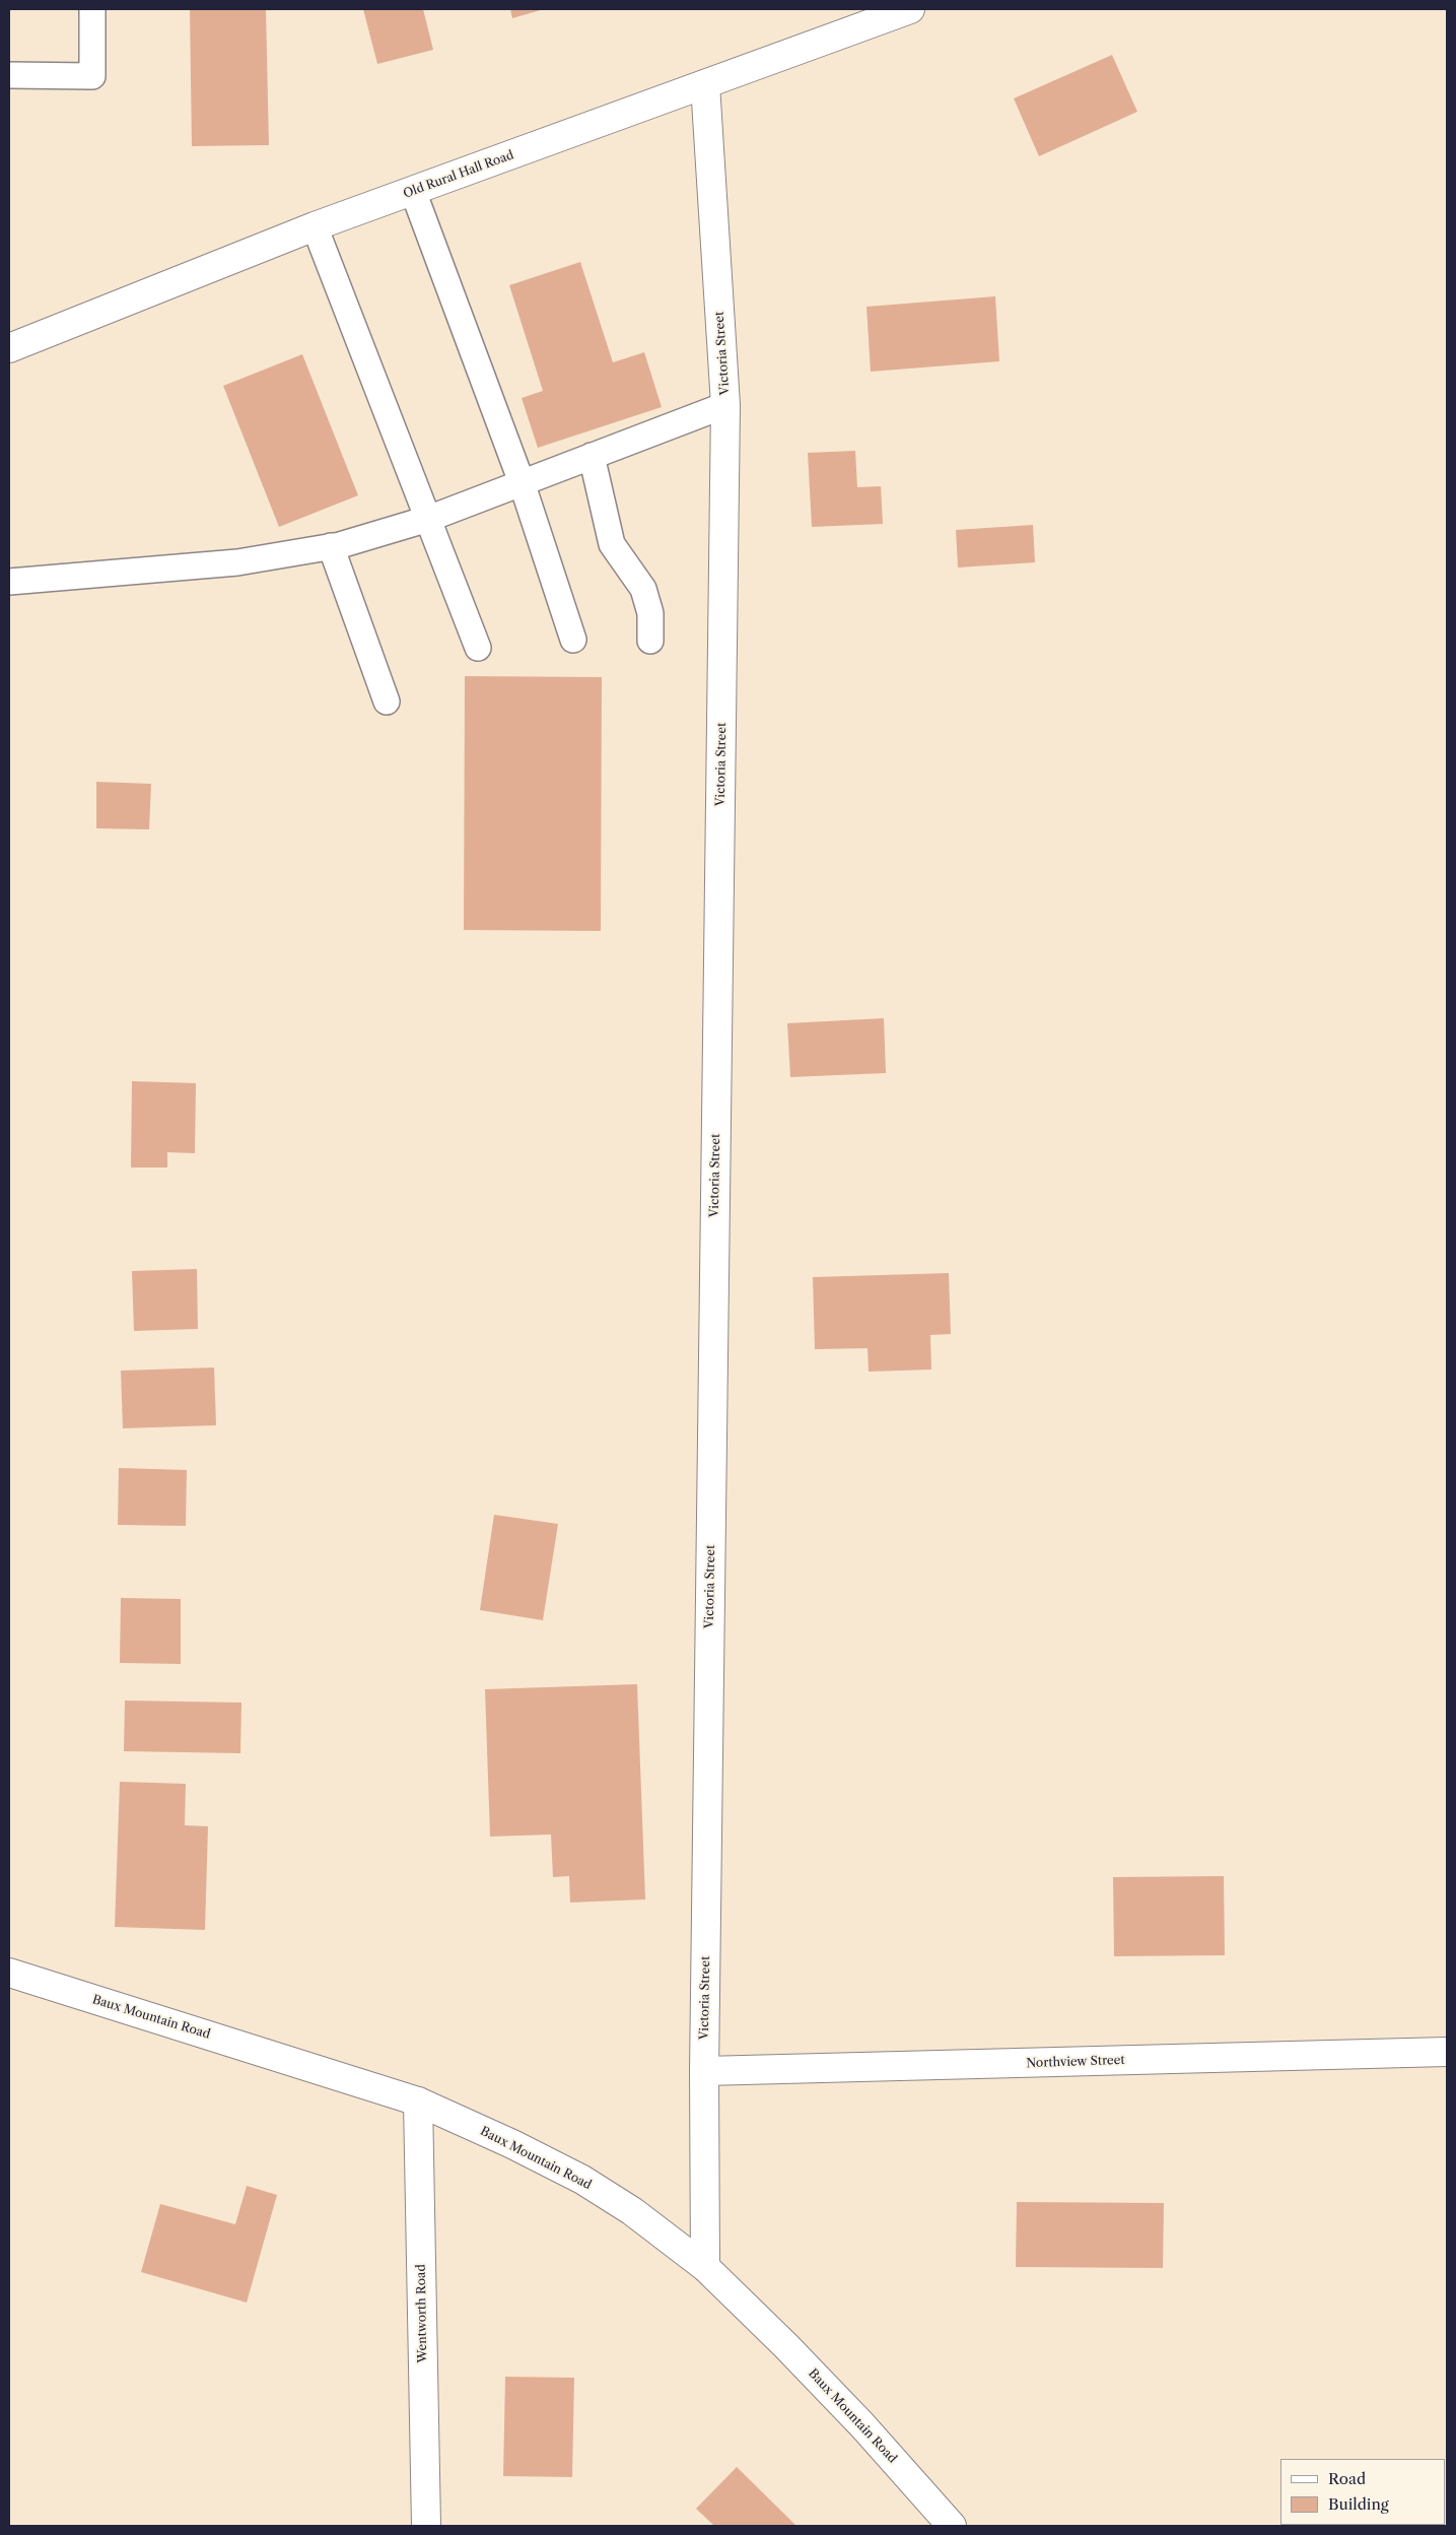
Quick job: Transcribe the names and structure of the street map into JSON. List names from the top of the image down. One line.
{"streets":{"street":["Old Rural Hall Road","Victoria Street","Baux Mountain Road","Northview Street","Wentworth Road"]},"crossings":[["Old Rural Hall Road","Victoria Street"],["Victoria Street","Baux Mountain Road"],["Victoria Street","Northview Street"],["Baux Mountain Road","Wentworth Road"]],"legend":["Road","Building"]}
